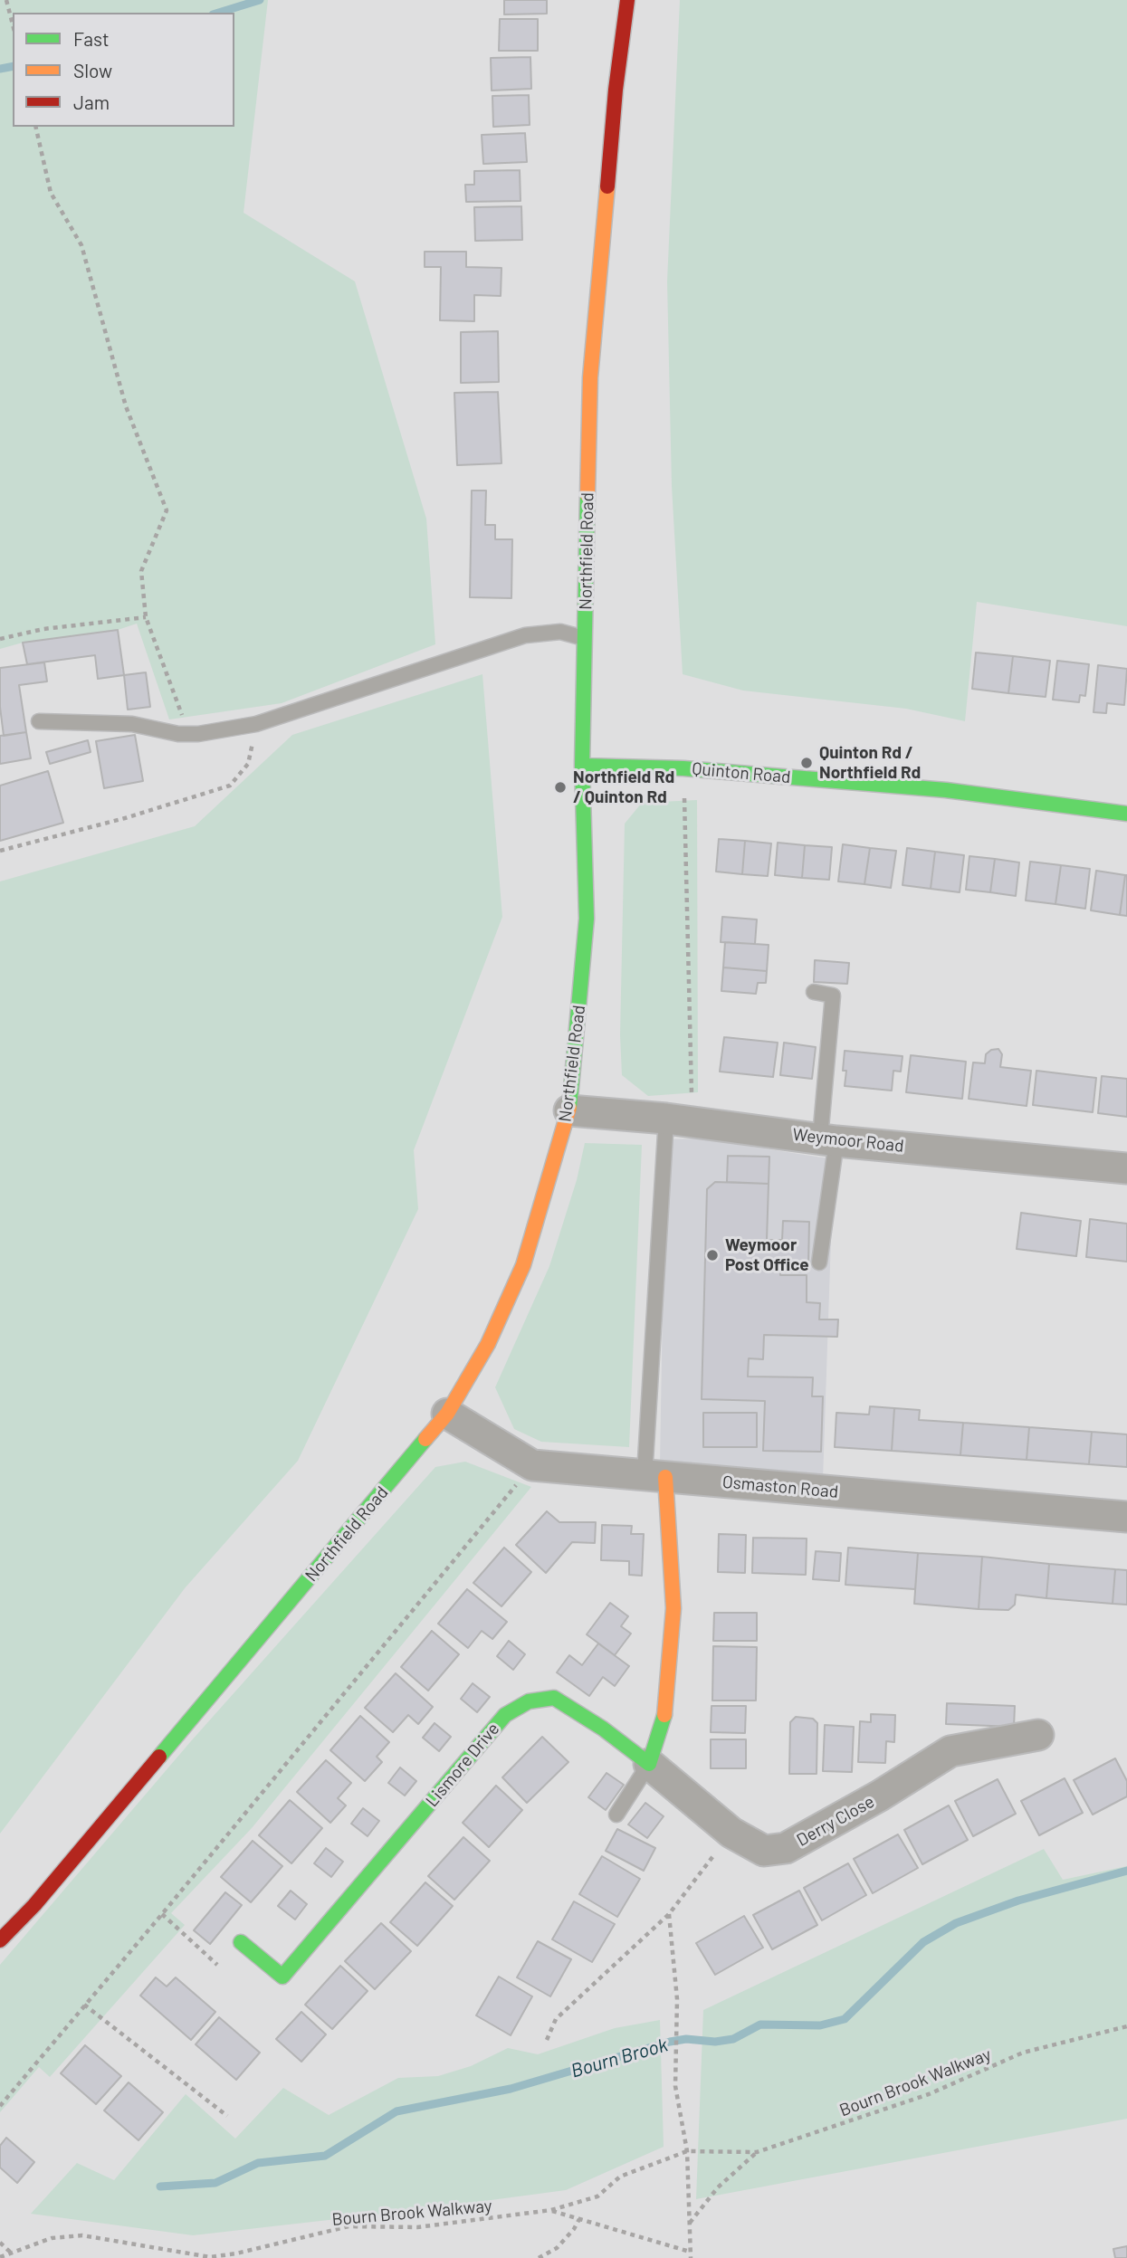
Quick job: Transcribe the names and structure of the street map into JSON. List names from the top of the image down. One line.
{"streets":{"street":["Northfield Road","Quinton Road","Weymoor Road","Osmaston Road","Lismore Drive","Derry Close"],"path":["Bourn Brook Walkway"]},"crossings":[["Northfield Road","Quinton Road"],["Northfield Road","Weymoor Road"],["Northfield Road","Osmaston Road"],["Lismore Drive","Derry Close"]],"water":["Bourn Brook"],"places":["Quinton Rd / Northfield Rd","Northfield Rd / Quinton Rd","Weymoor Post Office"],"legend":["Fast","Slow","Jam"]}
